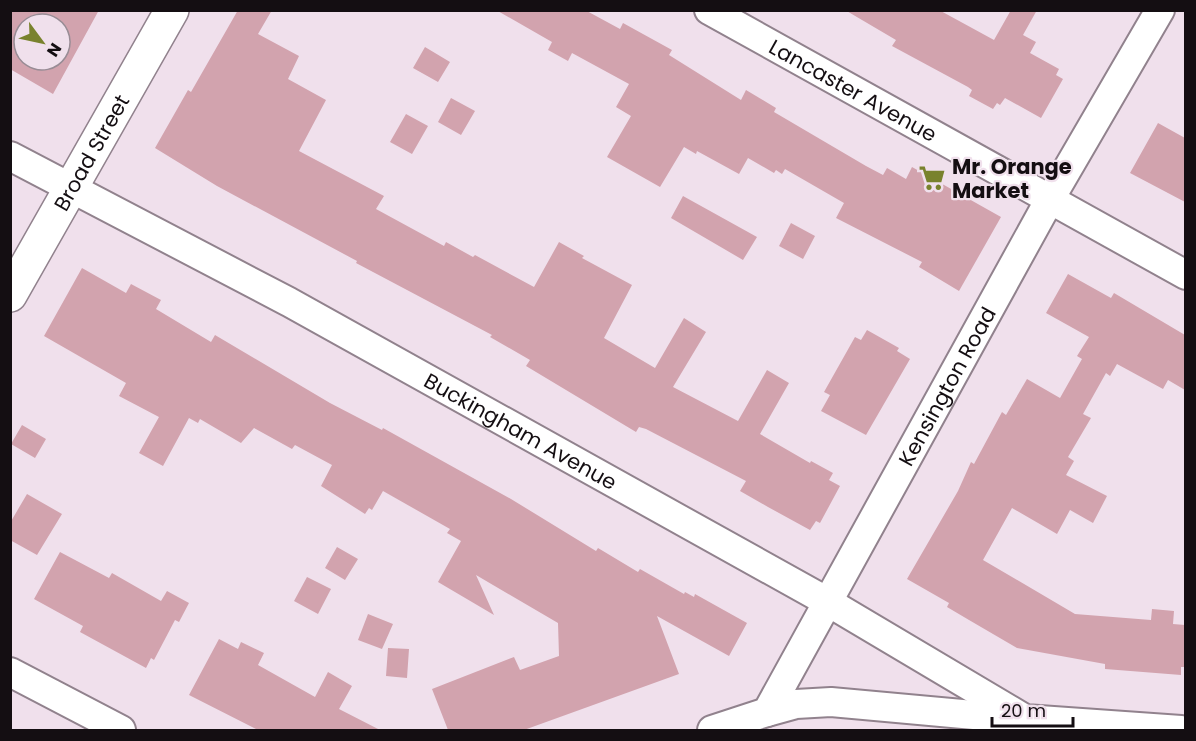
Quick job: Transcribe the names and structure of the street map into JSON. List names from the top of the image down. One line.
{"streets":{"street":["Lancaster Avenue","Broad Street","Kensington Road","Buckingham Avenue"]},"crossings":[["Lancaster Avenue","Kensington Road"],["Broad Street","Buckingham Avenue"],["Kensington Road","Buckingham Avenue"]],"places":{"supermarket":["Mr. Orange Market"]},"scale_bar":"20 m","north":"bottom right"}
